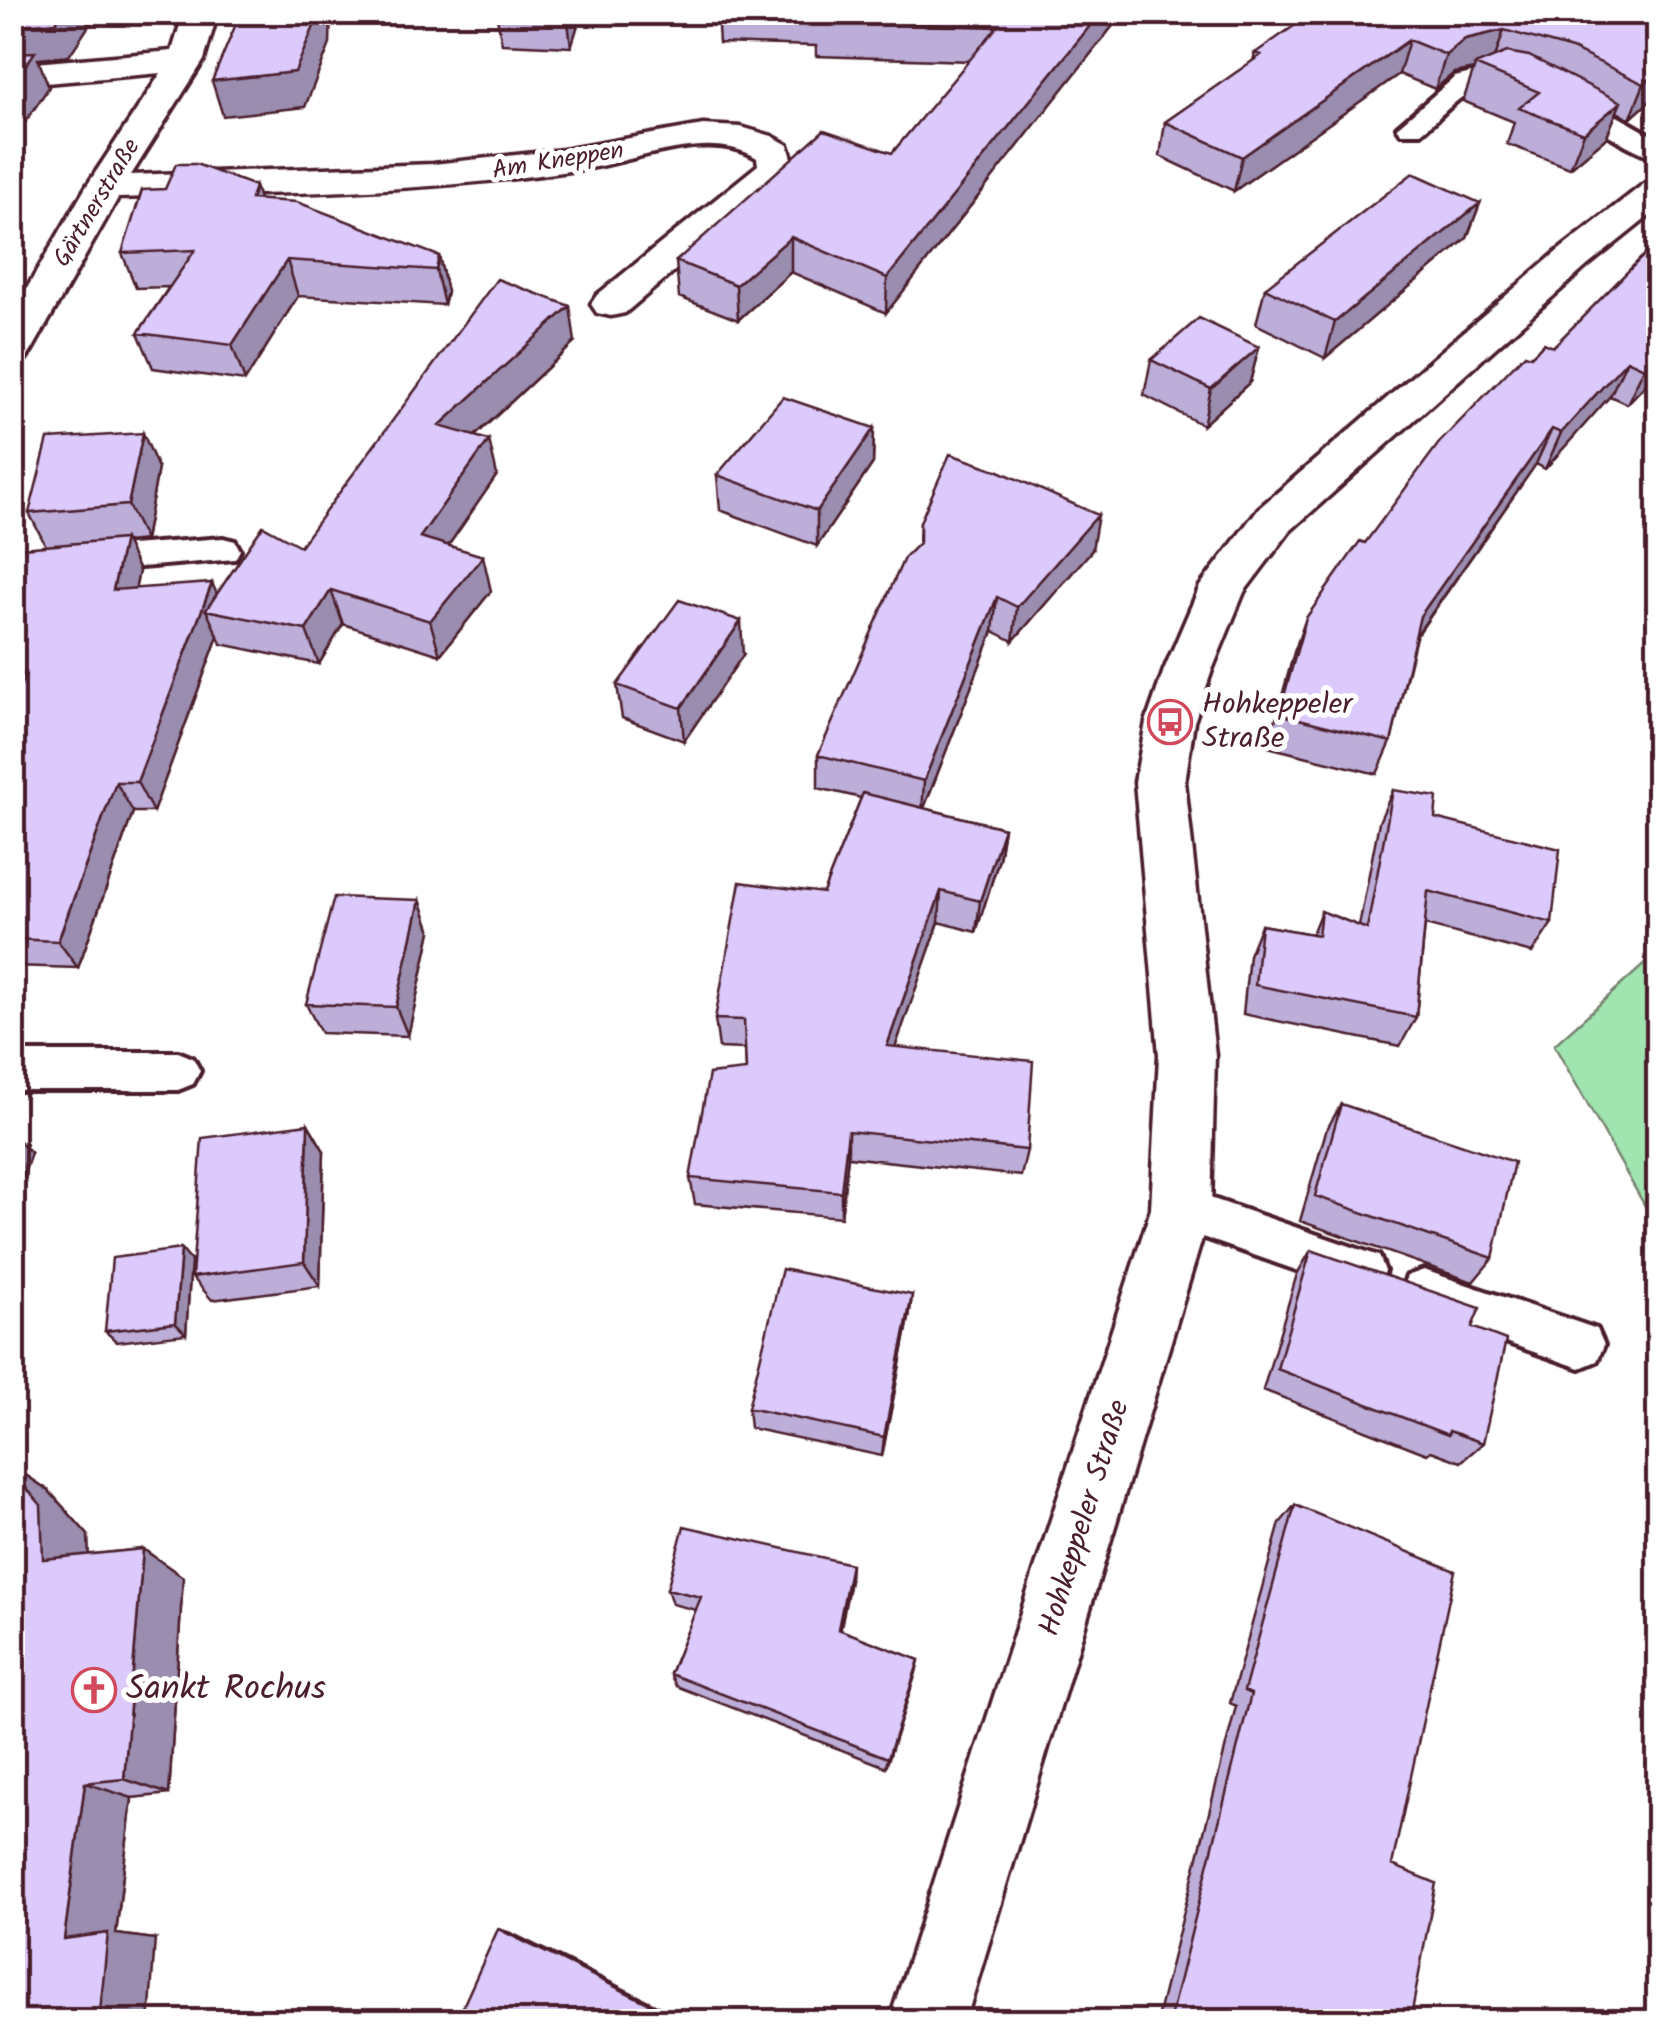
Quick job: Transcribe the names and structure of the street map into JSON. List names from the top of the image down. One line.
{"streets":{"street":["Am Kneppen","Gärtnerstraße","Hohkeppeler Straße"]},"crossings":[["Am Kneppen","Gärtnerstraße"]],"places":{"bus stop":["Hohkeppeler Straße"],"church":["Sankt Rochus"]}}
